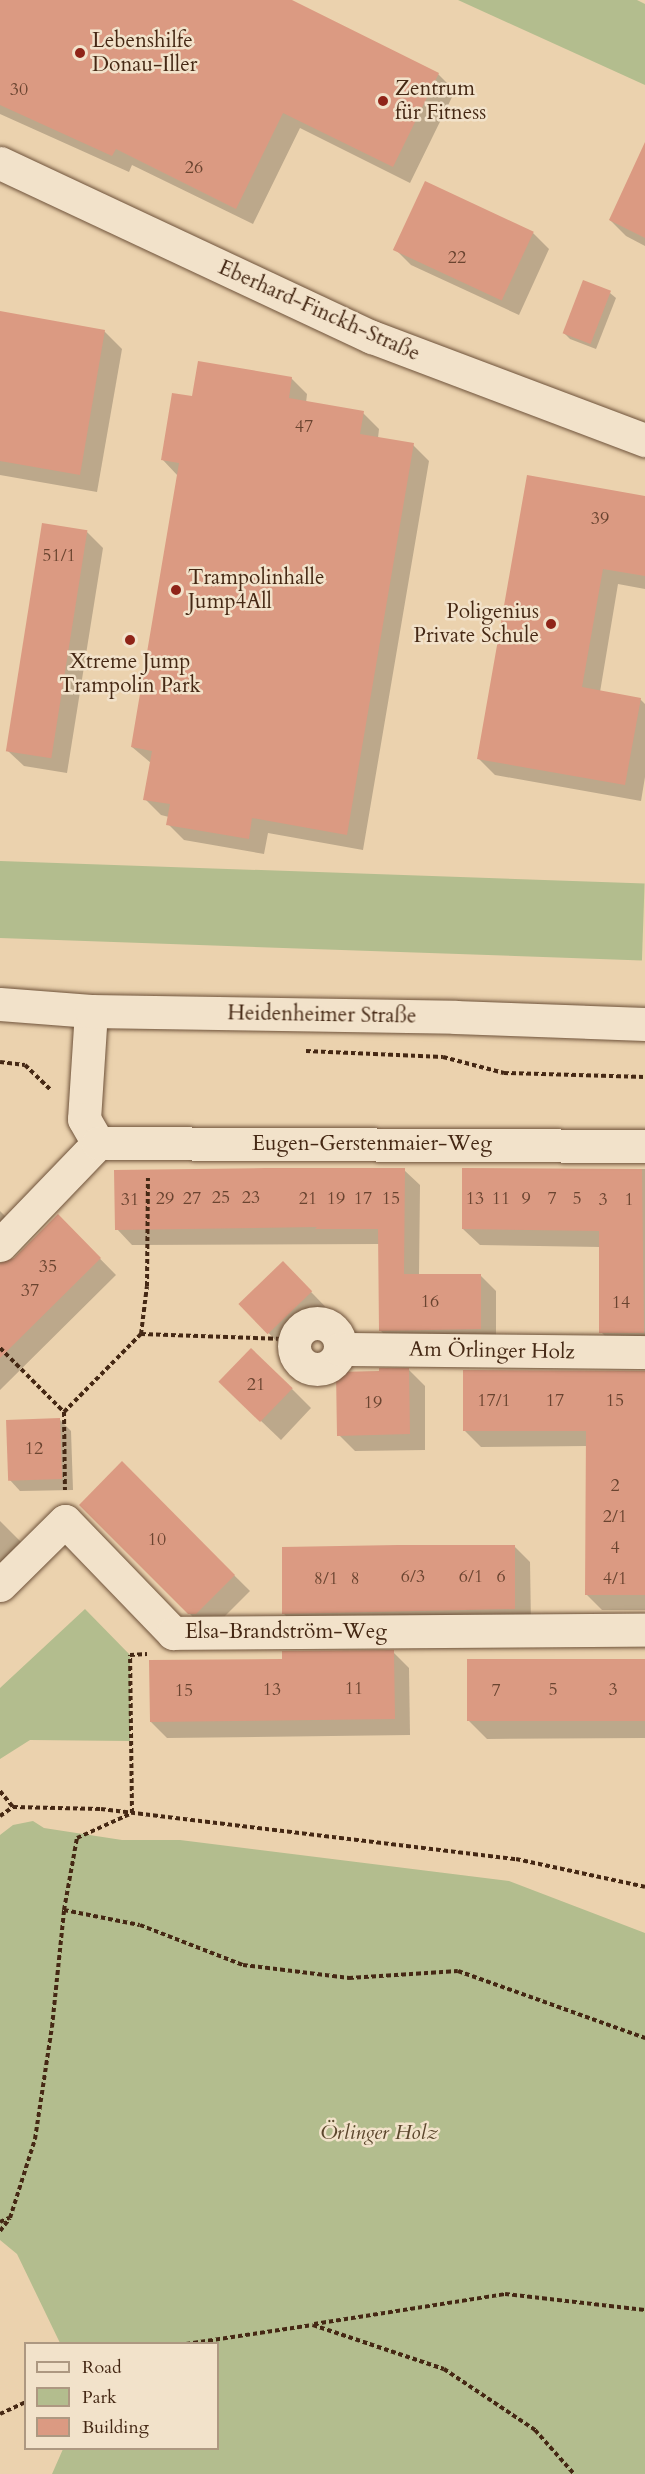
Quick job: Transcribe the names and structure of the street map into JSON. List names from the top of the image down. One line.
{"streets":{"street":["Eberhard-Finckh-Straße","Heidenheimer Straße","Eugen-Gerstenmaier-Weg","Am Örlinger Holz","Elsa-Brandström-Weg"]},"parks":["Örlinger Holz"],"places":["Lebenshilfe Donau-Iller","Zentrum für Fitness","Trampolinhalle Jump4All","Poligenius Private Schule","Xtreme Jump Trampolin Park"],"house_numbers":["30","26","22","47","39","51/1","25","23","29","27","21","19","17","15","13","11","9","7","5","31","3","1","35","37","16","14","21","17/1","17","15","19","12","2","2/1","10","4","6/3","6/1","6","8/1","8","4/1","11","13","5","3","15","7"],"legend":["Road","Park","Building"]}
